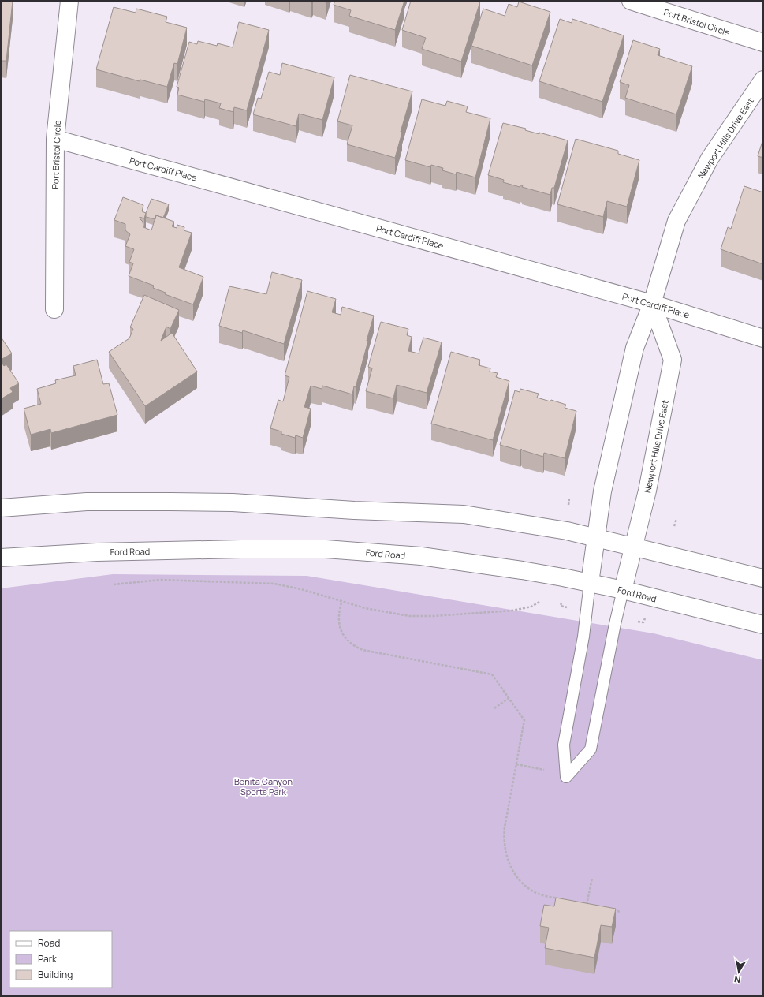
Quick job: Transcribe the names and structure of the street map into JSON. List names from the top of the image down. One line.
{"streets":{"street":["Port Bristol Circle","Newport Hills Drive East","Port Cardiff Place","Ford Road"]},"crossings":[["Port Bristol Circle","Port Cardiff Place"],["Newport Hills Drive East","Port Cardiff Place"],["Newport Hills Drive East","Ford Road"]],"parks":["Bonita Canyon Sports Park"],"legend":["Road","Park","Building"],"north":"bottom"}
